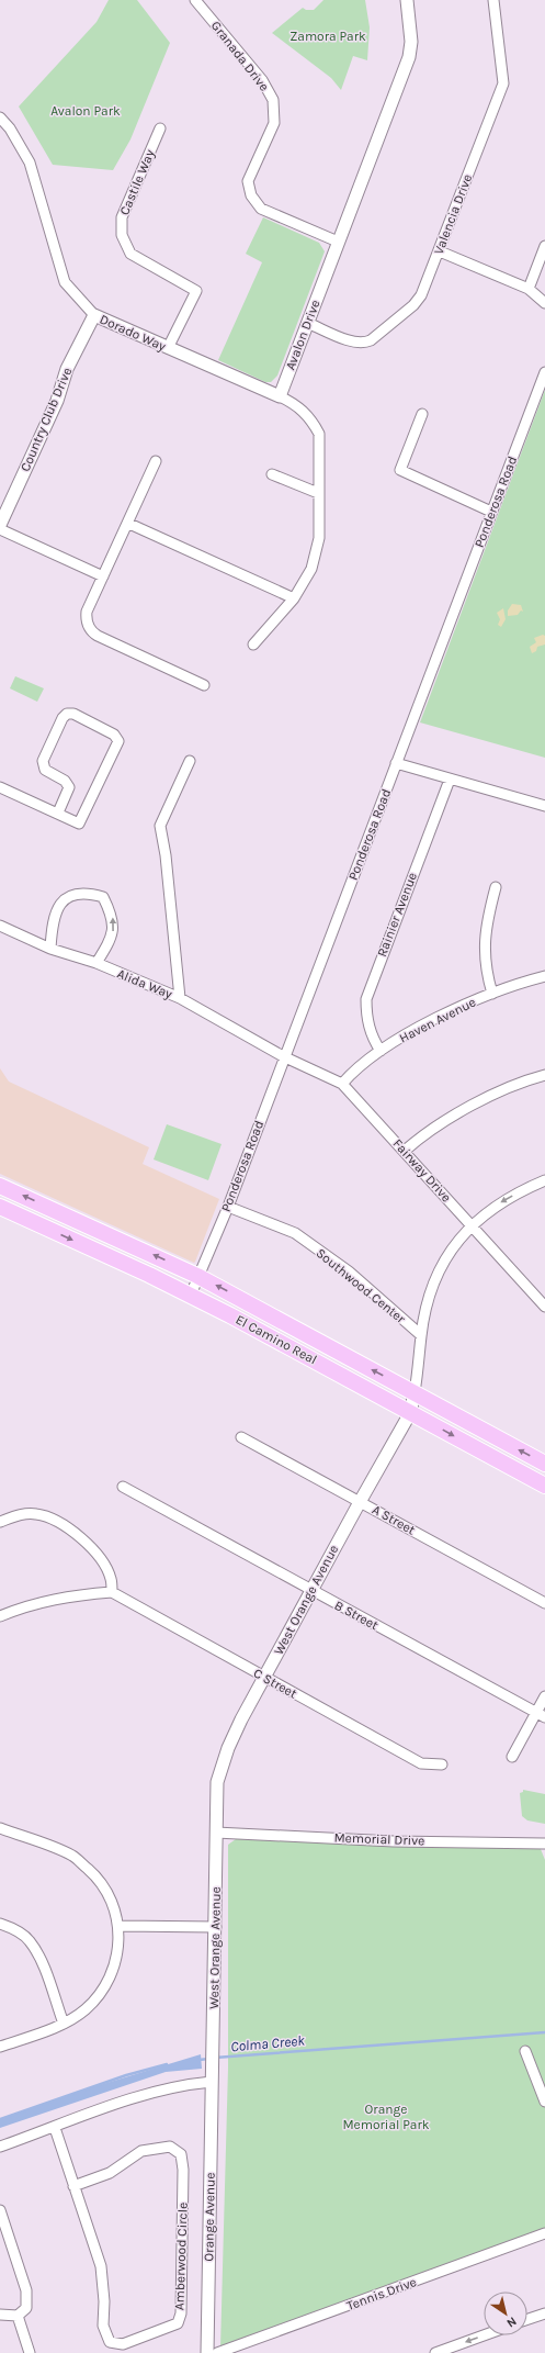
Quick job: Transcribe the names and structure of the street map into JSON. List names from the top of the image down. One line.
{"streets":{"main road":["El Camino Real"],"street":["Granada Drive","Castile Way","Valencia Drive","Dorado Way","Avalon Drive","Country Club Drive","Ponderosa Road","Rainier Avenue","Alida Way","Haven Avenue","Fairway Drive","Southwood Center","A Street","West Orange Avenue","B Street","C Street","Memorial Drive","Orange Avenue","Amberwood Circle","Tennis Drive"]},"crossings":[["Granada Drive","Avalon Drive"],["Castile Way","Dorado Way"],["Valencia Drive","Avalon Drive"],["Dorado Way","Avalon Drive"],["Dorado Way","Country Club Drive"],["Ponderosa Road","Alida Way"],["Ponderosa Road","Fairway Drive"],["Ponderosa Road","Southwood Center"],["Ponderosa Road","El Camino Real"],["Rainier Avenue","Haven Avenue"],["Alida Way","Fairway Drive"],["Haven Avenue","Fairway Drive"],["Fairway Drive","West Orange Avenue"],["Southwood Center","West Orange Avenue"],["El Camino Real","West Orange Avenue"],["A Street","West Orange Avenue"],["West Orange Avenue","B Street"],["West Orange Avenue","C Street"],["West Orange Avenue","Memorial Drive"],["West Orange Avenue","Orange Avenue"]],"water":["Colma Creek"],"parks":["Zamora Park","Avalon Park","Orange Memorial Park"],"north":"bottom right"}
